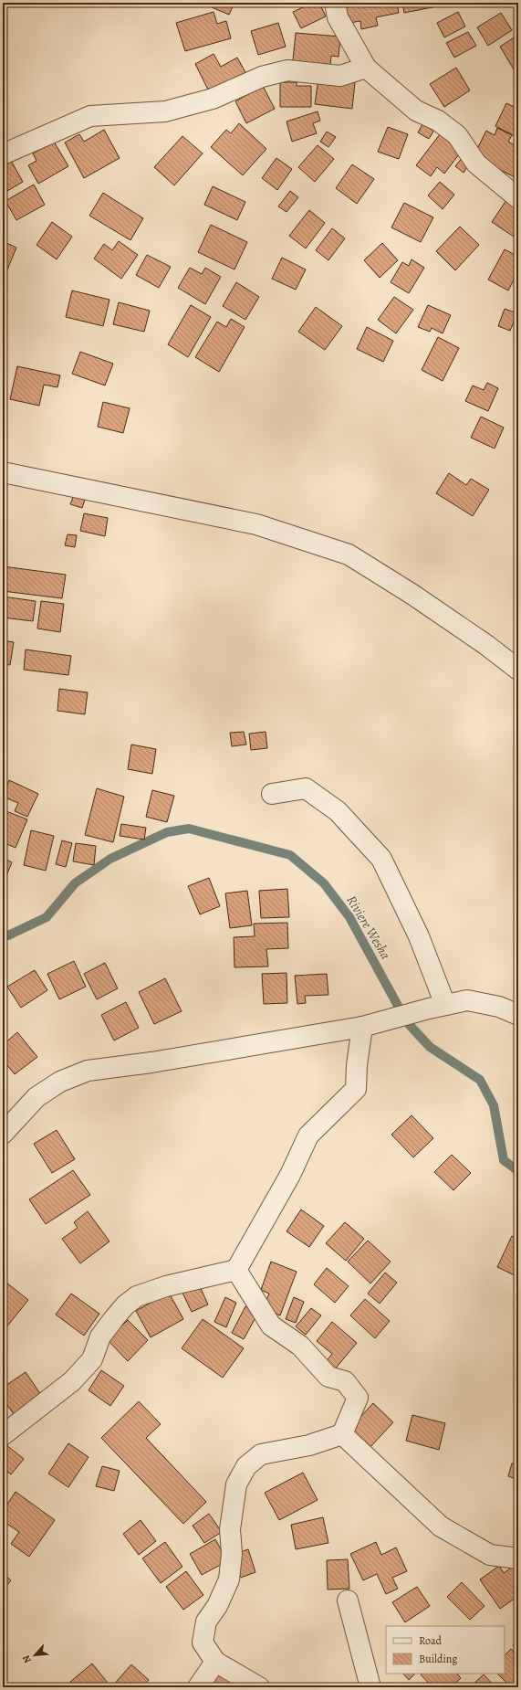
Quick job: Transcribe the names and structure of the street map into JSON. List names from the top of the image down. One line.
{"water":["Riviere Wesha"],"legend":["Road","Building"],"north":"bottom left"}
